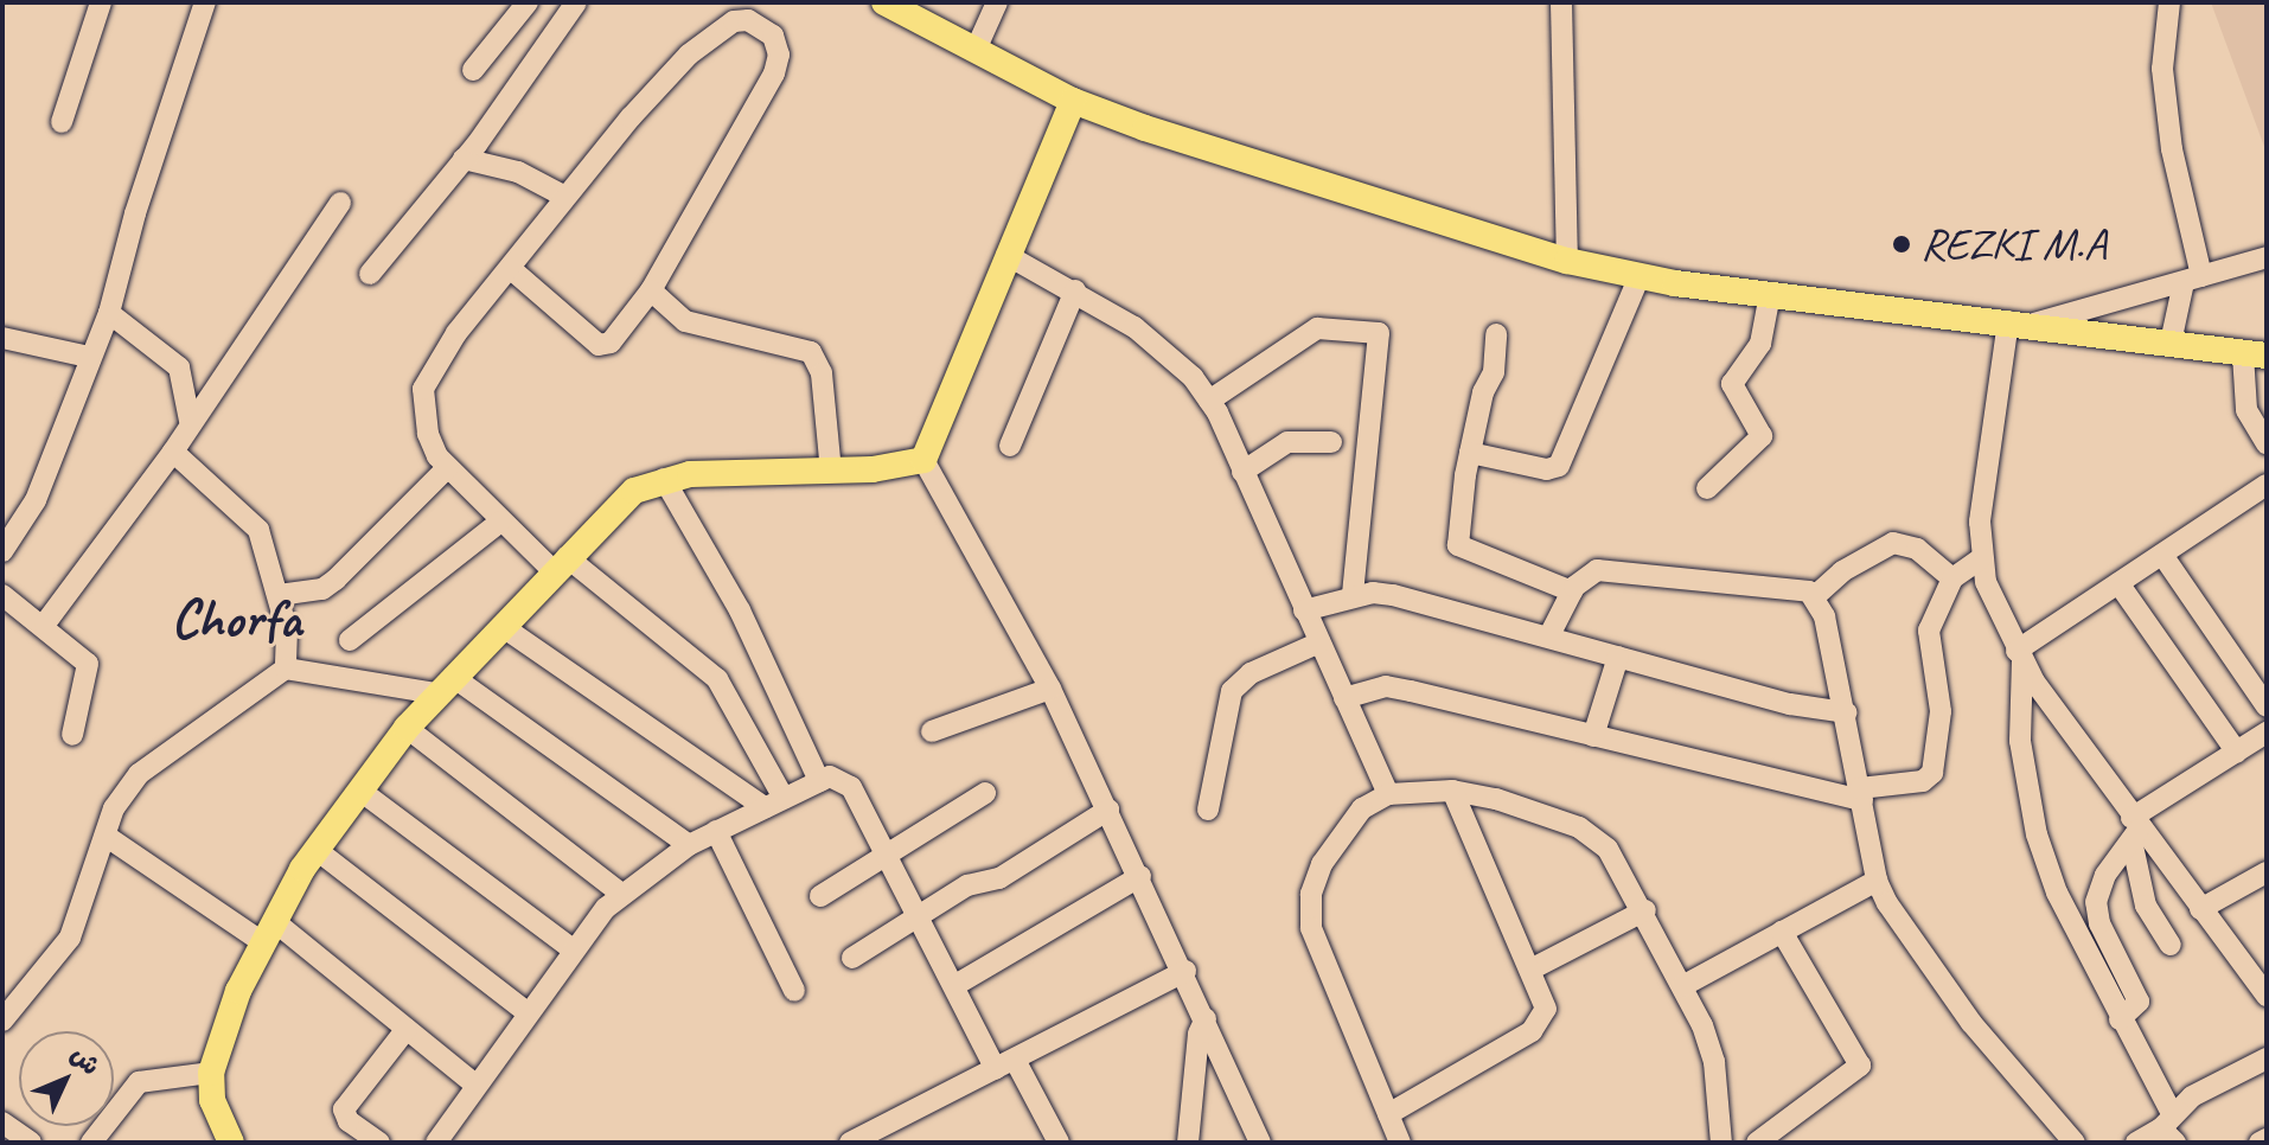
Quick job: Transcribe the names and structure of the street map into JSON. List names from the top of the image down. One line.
{"districts":["Chorfa"],"places":["REZKI M.A"],"north":"top right"}
